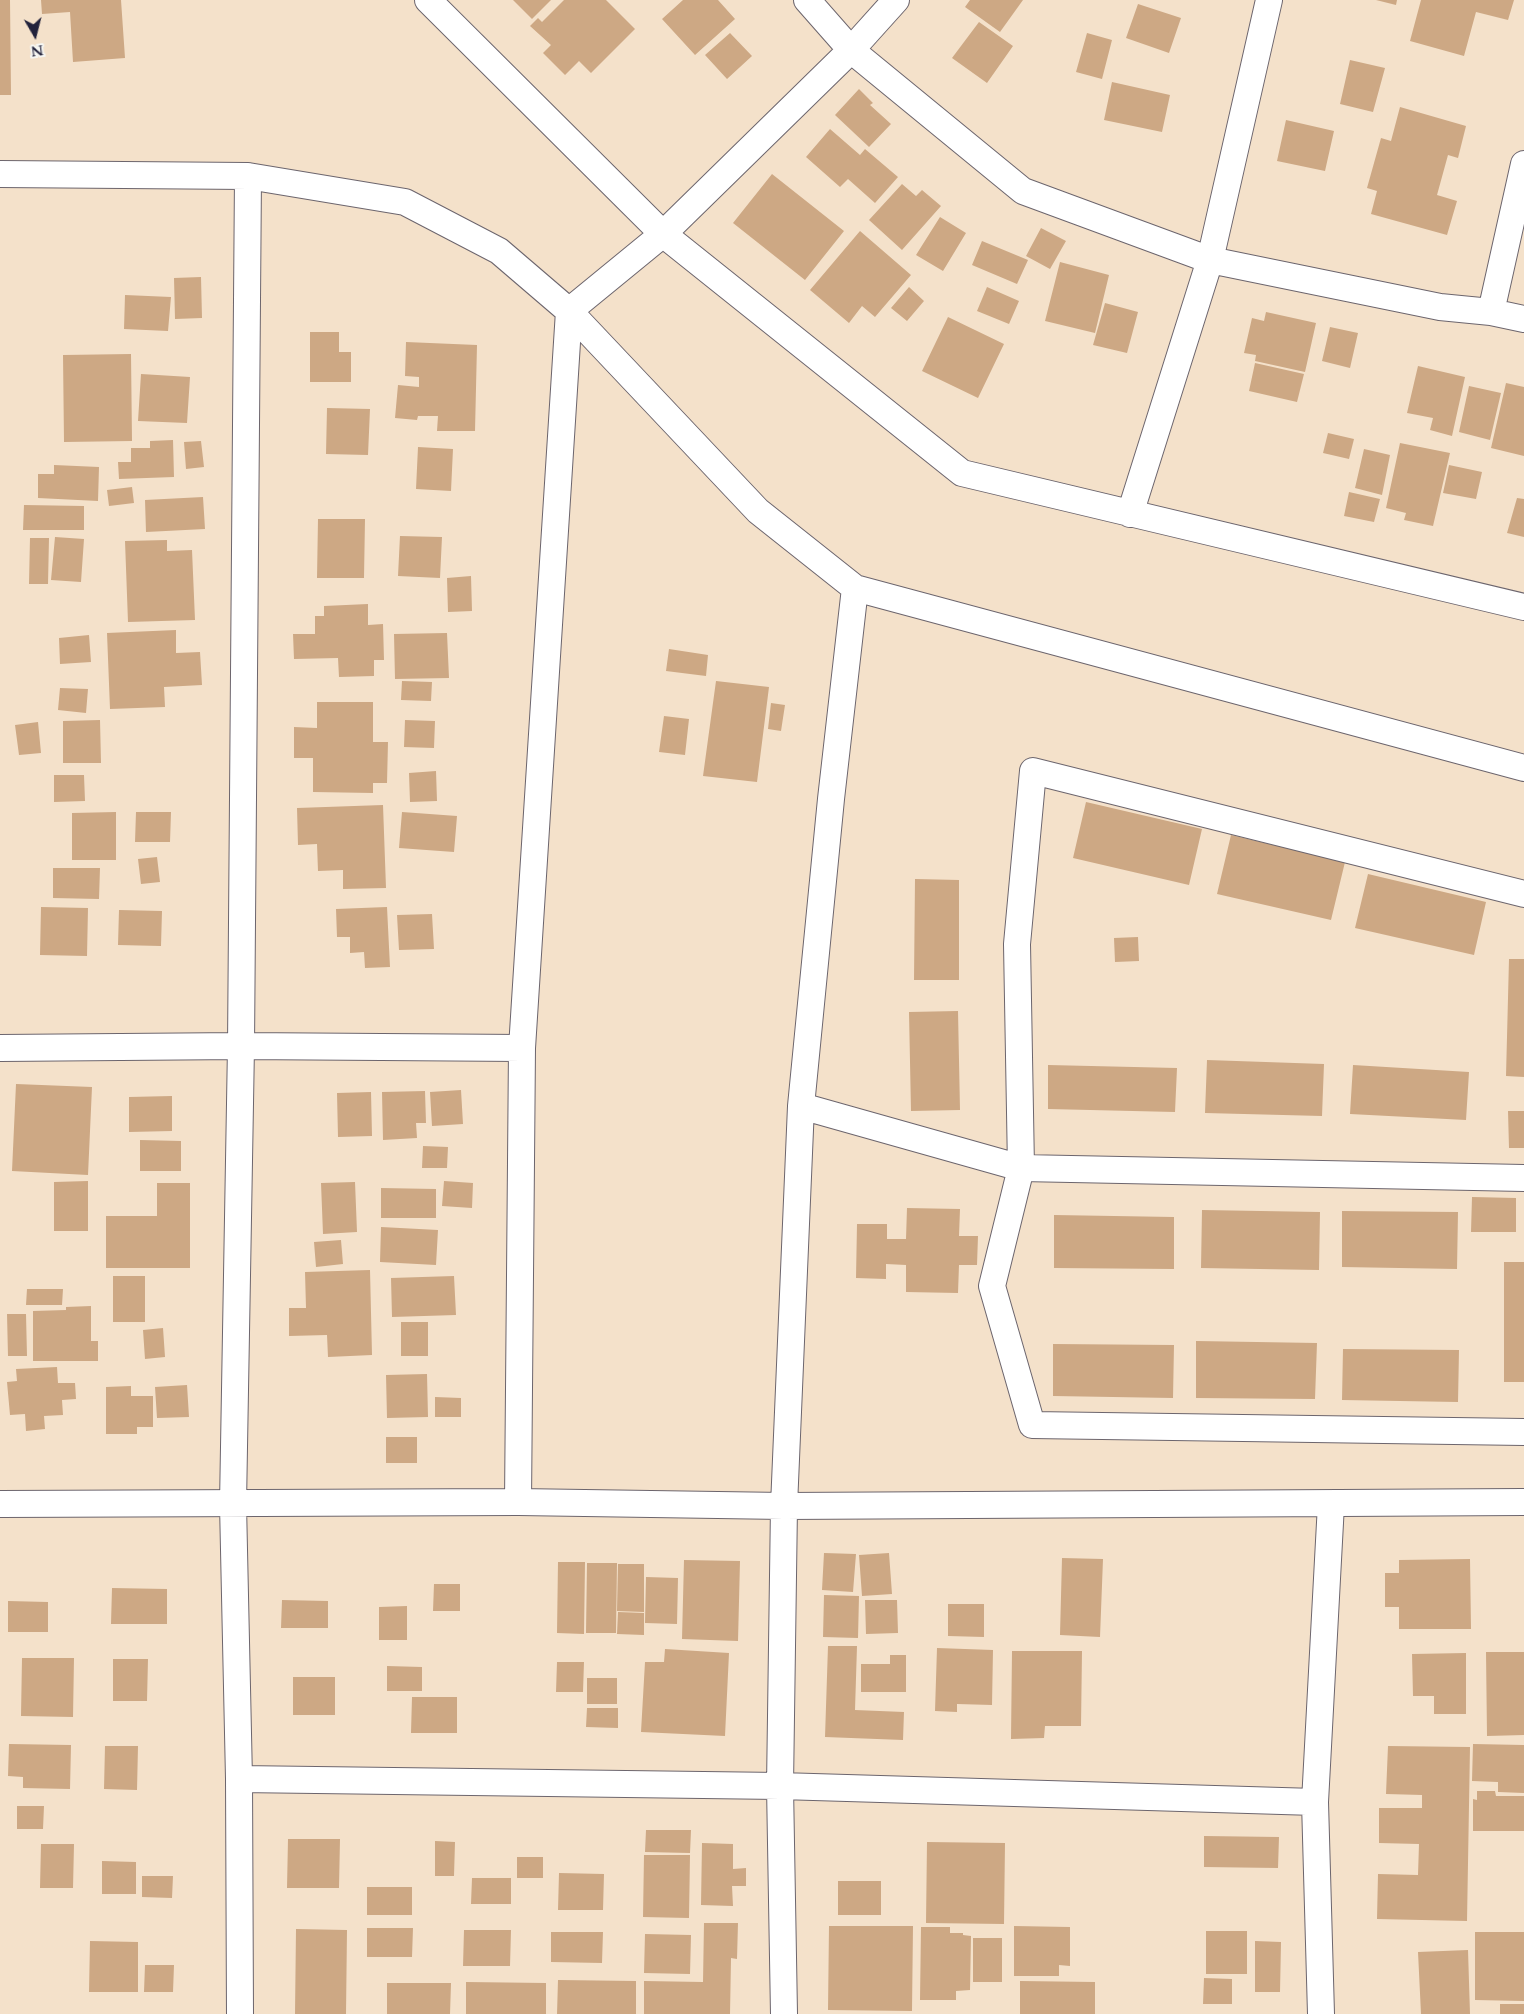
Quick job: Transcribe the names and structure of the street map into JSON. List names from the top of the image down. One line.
{"north":"bottom"}
